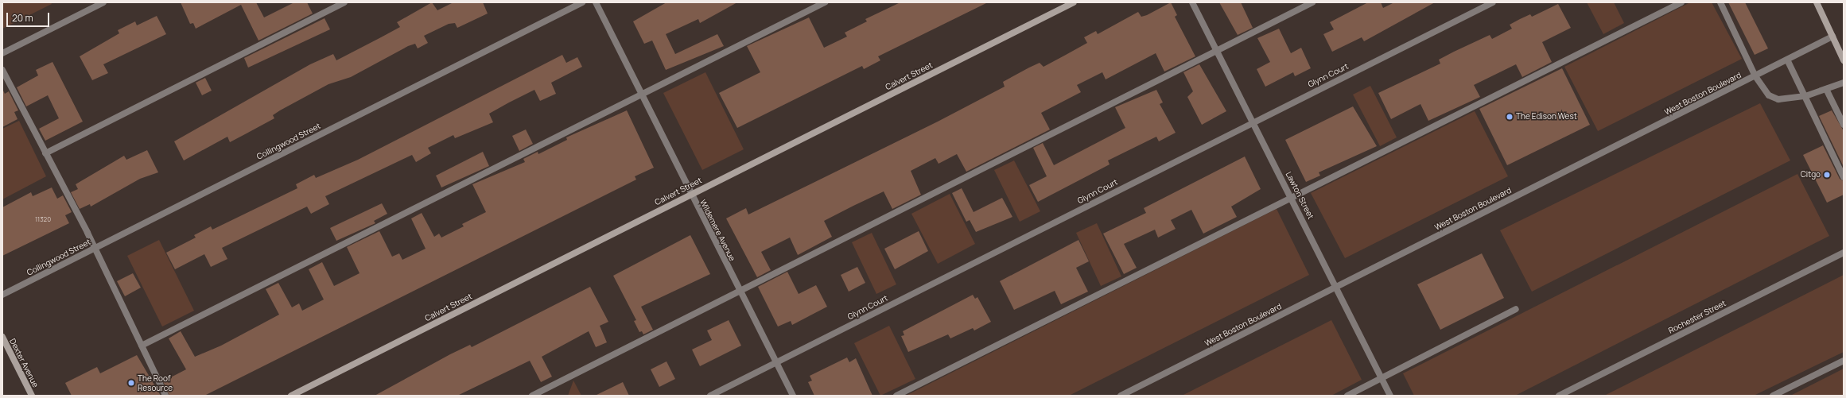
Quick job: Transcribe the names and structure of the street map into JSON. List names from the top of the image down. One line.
{"streets":{"street":["Glynn Court","Calvert Street","West Boston Boulevard","Collingwood Street","Lawton Street","Wildemere Avenue","Rochester Street","Dexter Avenue"]},"crossings":[["Glynn Court","Lawton Street"],["Glynn Court","Wildemere Avenue"],["Calvert Street","Wildemere Avenue"],["West Boston Boulevard","Lawton Street"]],"places":["The Edison West","Citgo","The Roof Resource"],"house_numbers":["11320"],"scale_bar":"20 m"}
